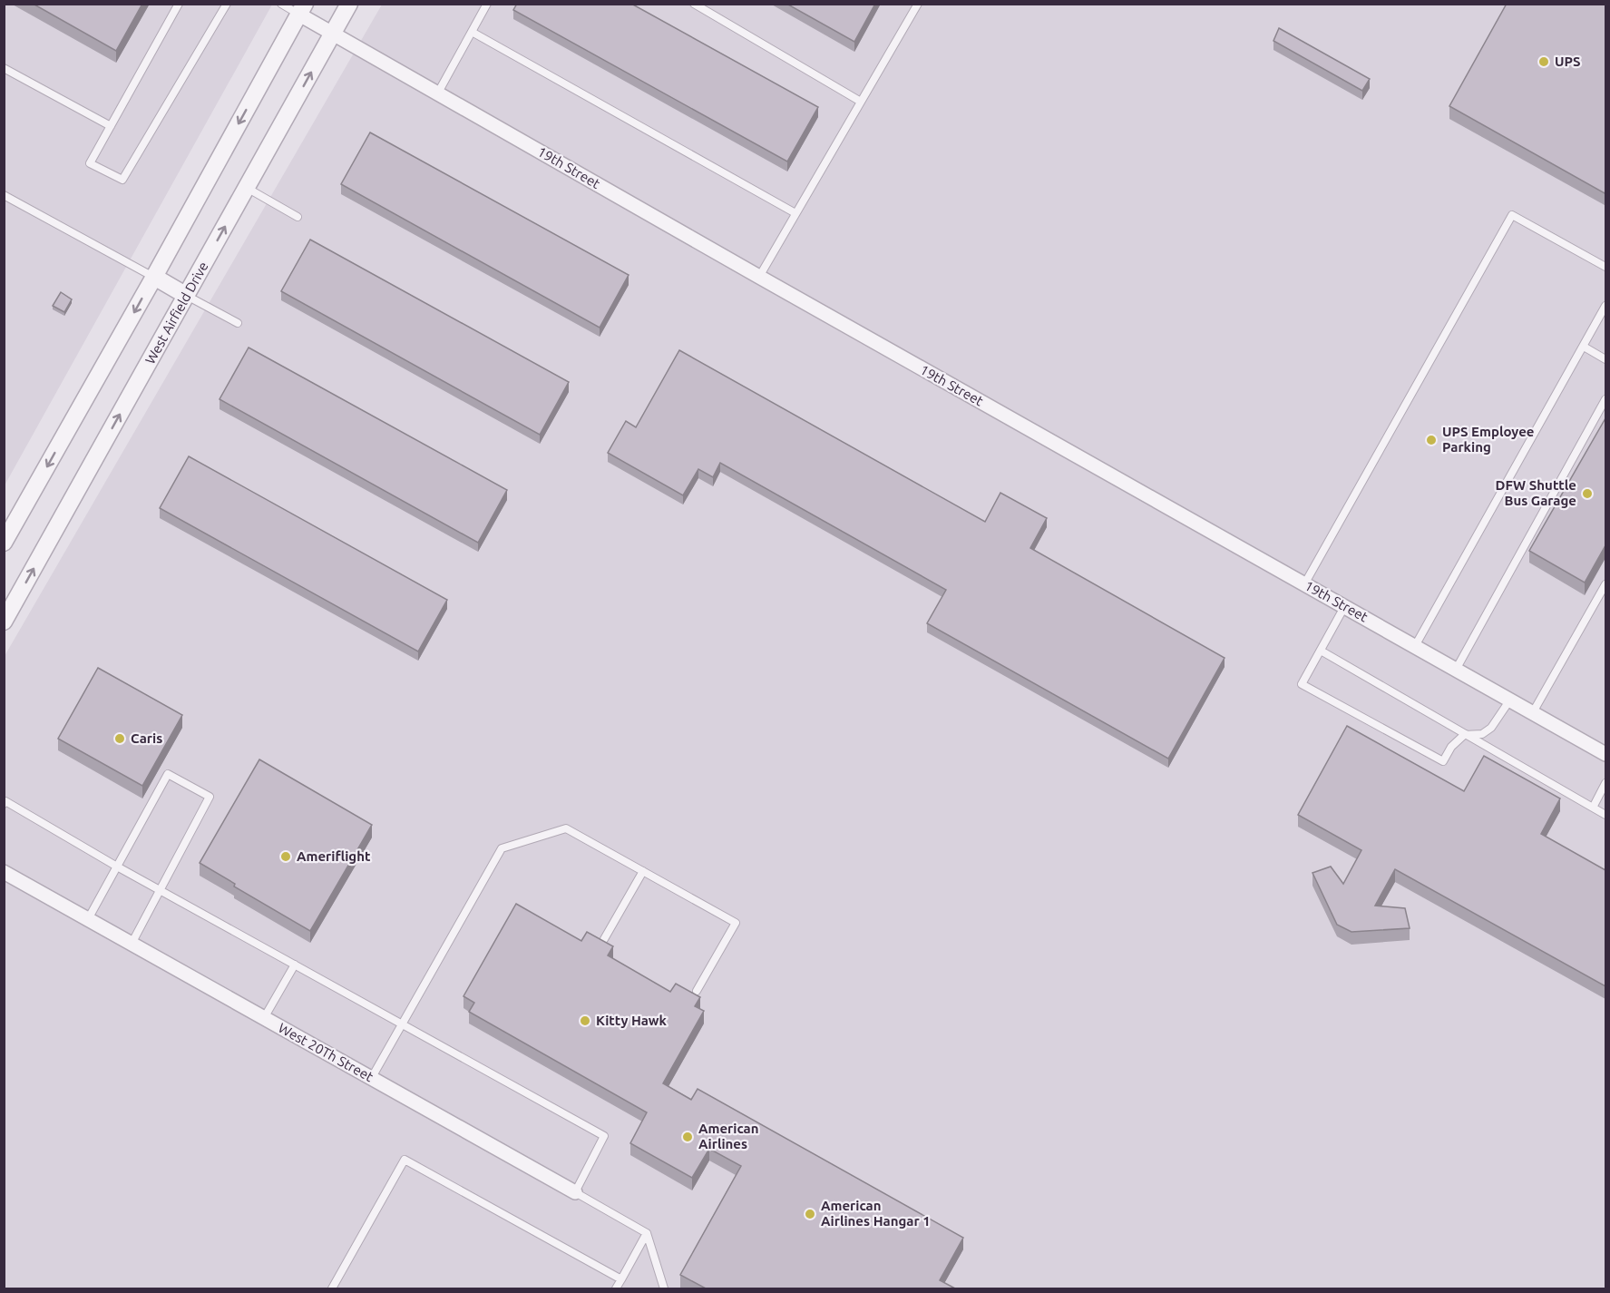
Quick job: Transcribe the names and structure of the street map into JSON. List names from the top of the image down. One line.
{"streets":{"street":["19th Street","West Airfield Drive","West 20Th Street"]},"crossings":[["19th Street","West Airfield Drive"]],"places":["UPS","UPS Employee Parking","DFW Shuttle Bus Garage","Caris","Ameriflight","Kitty Hawk","American Airlines","American Airlines Hangar 1"]}
